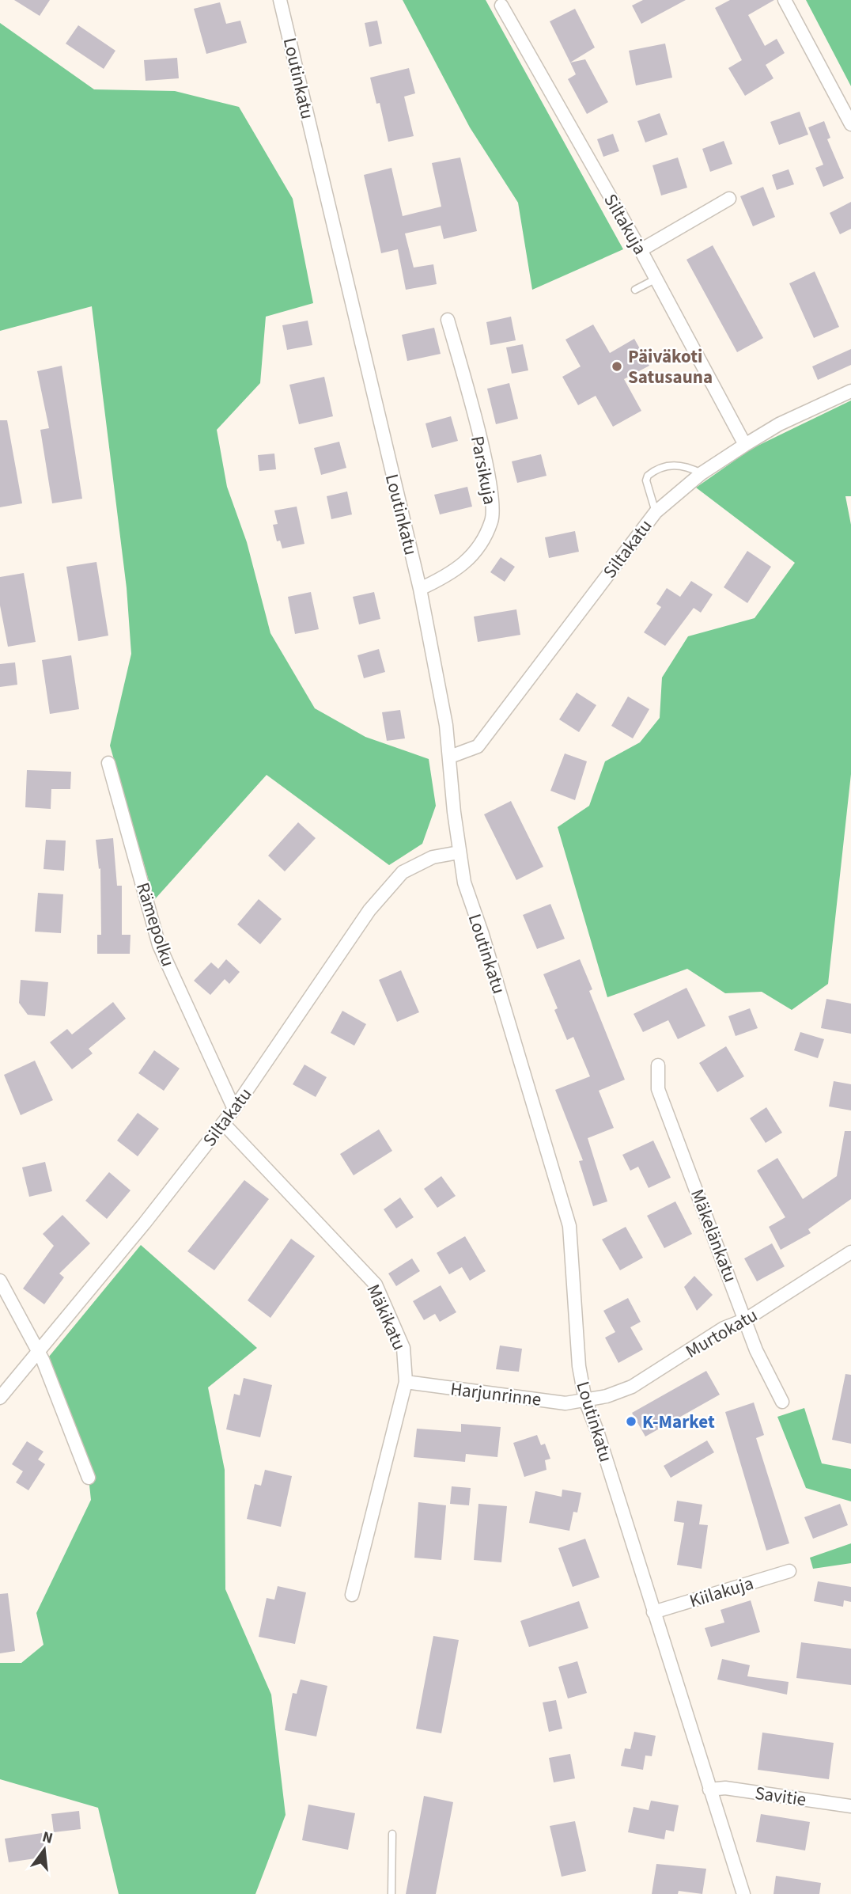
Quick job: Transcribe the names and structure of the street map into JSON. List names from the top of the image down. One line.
{"streets":{"street":["Loutinkatu","Siltakuja","Parsikuja","Siltakatu","Rämepolku","Mäkelänkatu","Mäkikatu","Murtokatu","Harjunrinne","Kiilakuja","Savitie"]},"crossings":[["Loutinkatu","Parsikuja"],["Loutinkatu","Siltakatu"],["Loutinkatu","Murtokatu"],["Loutinkatu","Harjunrinne"],["Loutinkatu","Kiilakuja"],["Loutinkatu","Savitie"],["Siltakuja","Siltakatu"],["Siltakatu","Rämepolku"],["Siltakatu","Mäkikatu"],["Mäkelänkatu","Murtokatu"],["Mäkikatu","Harjunrinne"],["Murtokatu","Harjunrinne"]],"places":["Päiväkoti Satusauna","K-Market"],"north":"top"}
